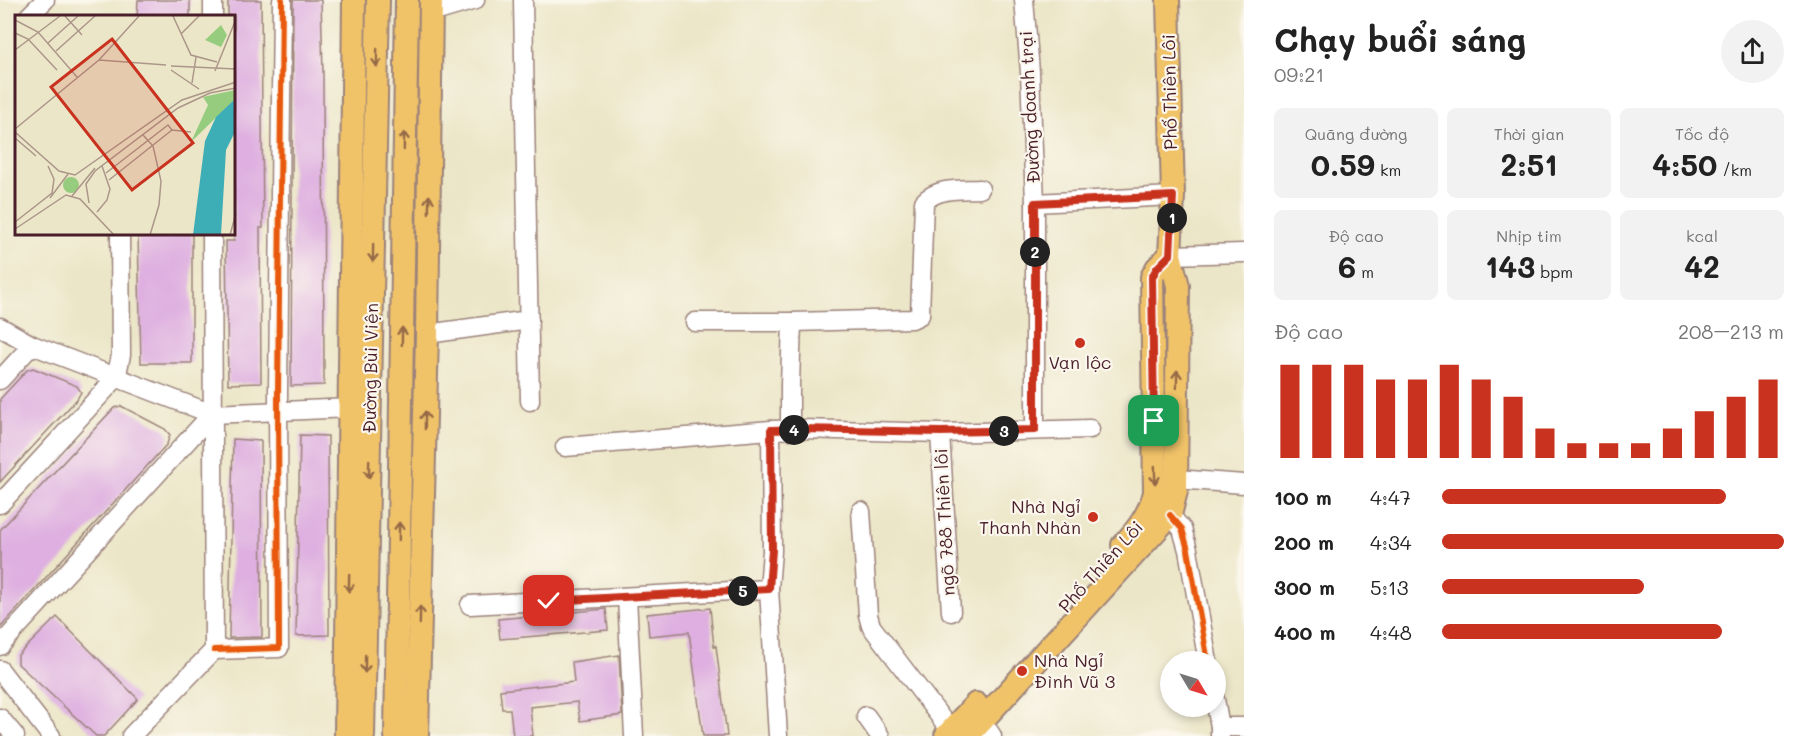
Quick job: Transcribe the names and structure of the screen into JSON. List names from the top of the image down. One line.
{"streets":{"main road":["Phố Thiên Lôi","Đường Bùi Viện"],"street":["Đường doanh trại","ngõ 788 Thiên lôi"]},"crossings":[["Đường doanh trại","ngõ 788 Thiên lôi"]],"places":["Vạn lộc","Nhà Ngỉ Thanh Nhàn","Nhà Ngỉ Đình Vũ 3"],"north":"bottom right","page":{"heading":["Chạy buổi sáng","09:21"],"stats":[["Quãng đường","0.59 km"],["Thời gian","2:51"],["Tốc độ","4:50 /km"],["Độ cao","6 m"],["Nhịp tim","143 bpm"],["kcal","42"]],"pins":["1","2","4","3","5"],"chart":["Độ cao","208–213 m"],"list":[{"name":"100 m","note":"4:47"},{"name":"200 m","note":"4:34"},{"name":"300 m","note":"5:13"},{"name":"400 m","note":"4:48"}]}}
